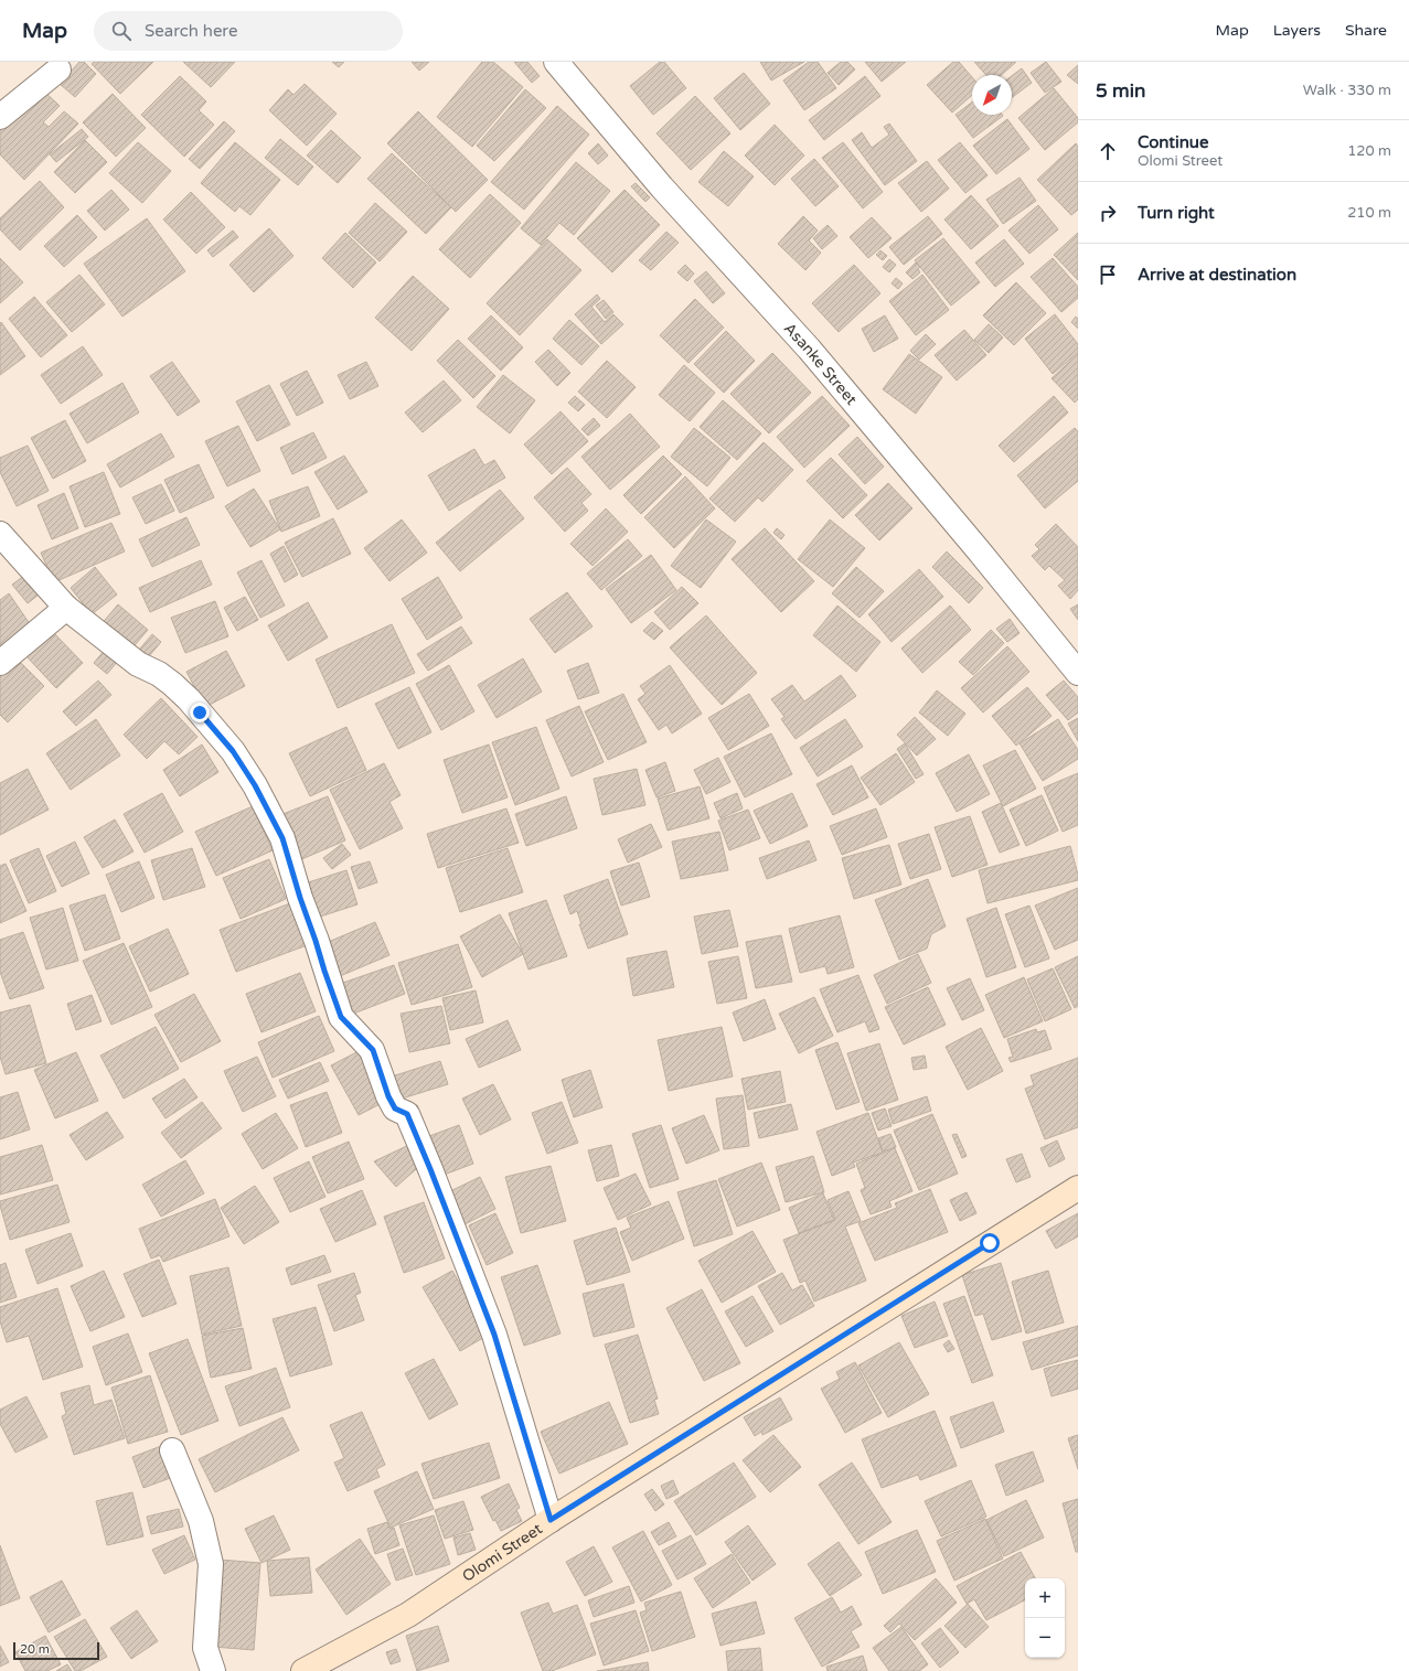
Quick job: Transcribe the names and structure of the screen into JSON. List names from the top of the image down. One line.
{"streets":{"main road":["Olomi Street"],"street":["Asanke Street"]},"scale_bar":"20 m","north":"bottom left","page":{"header":"Map","search":"Search here","nav":["Map","Layers","Share"],"heading":["5 min","Walk · 330 m"],"list":[["Continue","Olomi Street","120 m"],["Turn right","210 m"],"Arrive at destination"],"map_buttons":["+","−"],"scale":"20 m"}}
